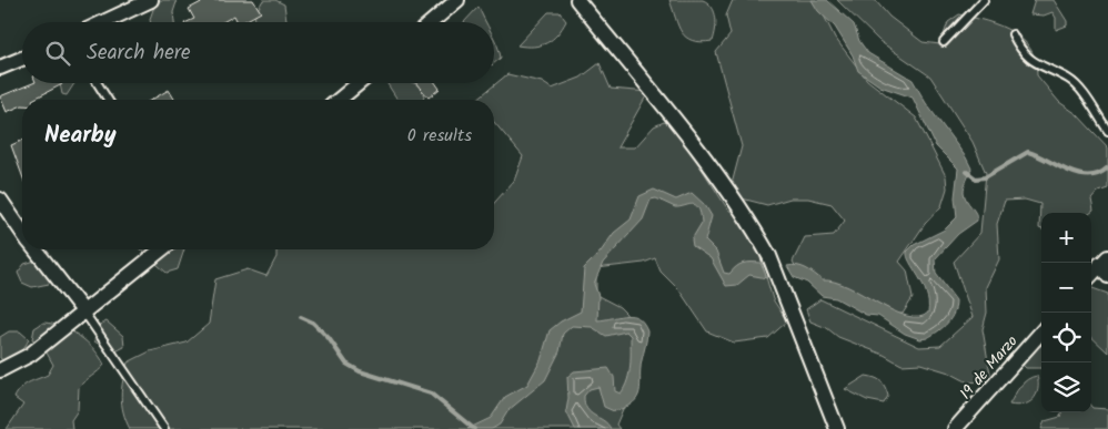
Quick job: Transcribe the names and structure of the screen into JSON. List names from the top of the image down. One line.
{"streets":{"street":["19 de Marzo"]},"page":{"search":"Search here","heading":["Nearby","0 results"],"map_buttons":["+","−"]}}
